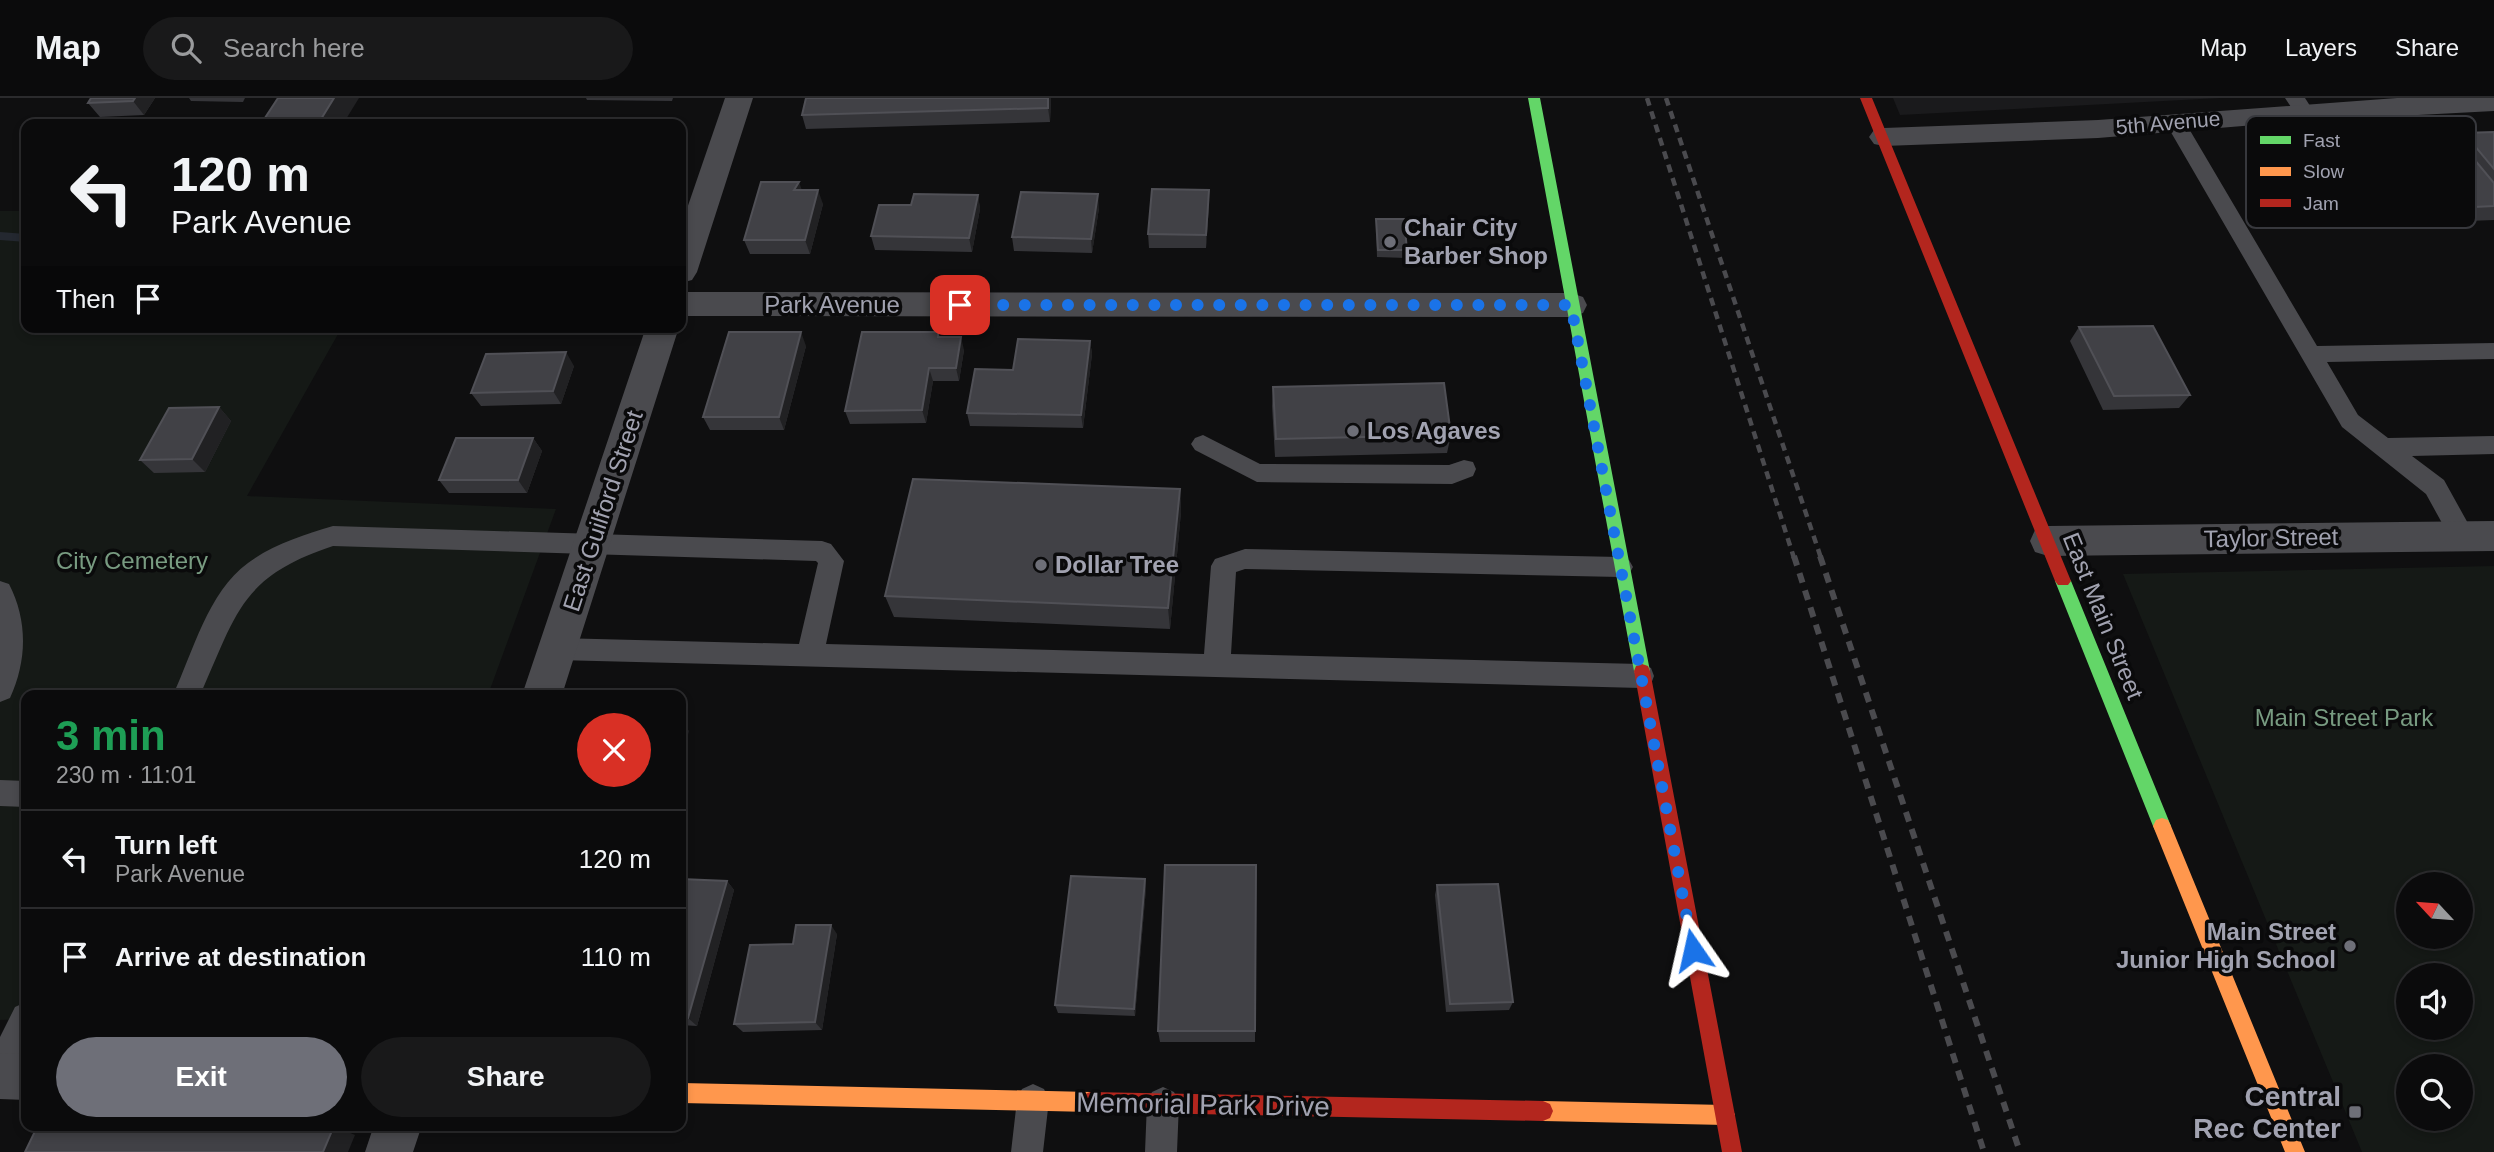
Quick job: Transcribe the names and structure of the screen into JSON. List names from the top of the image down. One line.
{"streets":{"street":["5th Avenue","Park Avenue","East Guilford Street","Taylor Street","East Main Street","Memorial Park Drive"]},"crossings":[["5th Avenue","East Main Street"],["Taylor Street","East Main Street"]],"parks":["City Cemetery","Main Street Park"],"places":{"other":["Chair City Barber Shop","Los Agaves","Dollar Tree","Main Street Junior High School"],"transit":["Central Rec Center"]},"legend":["Fast","Slow","Jam"],"north":"top left","page":{"header":"Map","search":"Search here","nav":["Map","Layers","Share"],"turn":["120 m","Park Avenue"],"then":"Then","heading":["3 min","230 m · 11:01"],"list":[{"name":"Turn left","note":"Park Avenue","value":"120 m"},{"name":"Arrive at destination","value":"110 m"}],"buttons":["Exit","Share"]}}
